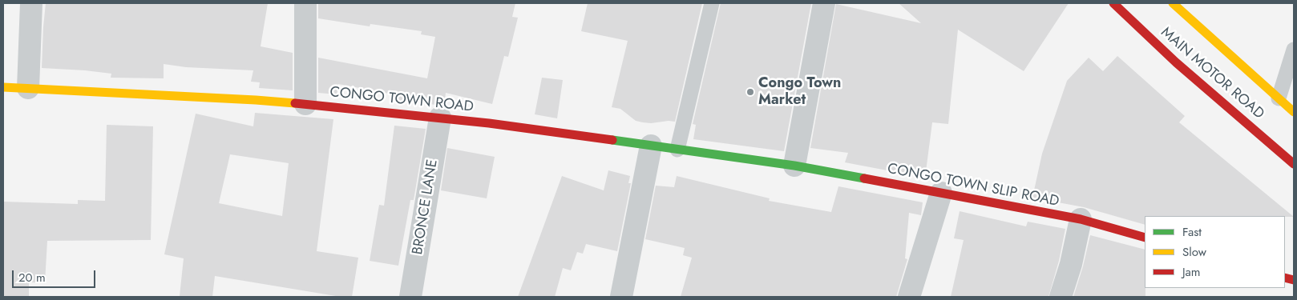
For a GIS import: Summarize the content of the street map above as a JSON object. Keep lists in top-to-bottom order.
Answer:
{
  "streets": {
    "main road": ["MAIN MOTOR ROAD", "CONGO TOWN ROAD", "CONGO TOWN SLIP ROAD"],
    "street": ["BRONCE LANE"]
  },
  "crossings": [
    ["CONGO TOWN ROAD", "CONGO TOWN SLIP ROAD"],
    ["CONGO TOWN ROAD", "BRONCE LANE"]
  ],
  "places": ["Congo Town Market"],
  "legend": ["Fast", "Slow", "Jam"],
  "scale_bar": "20 m"
}
